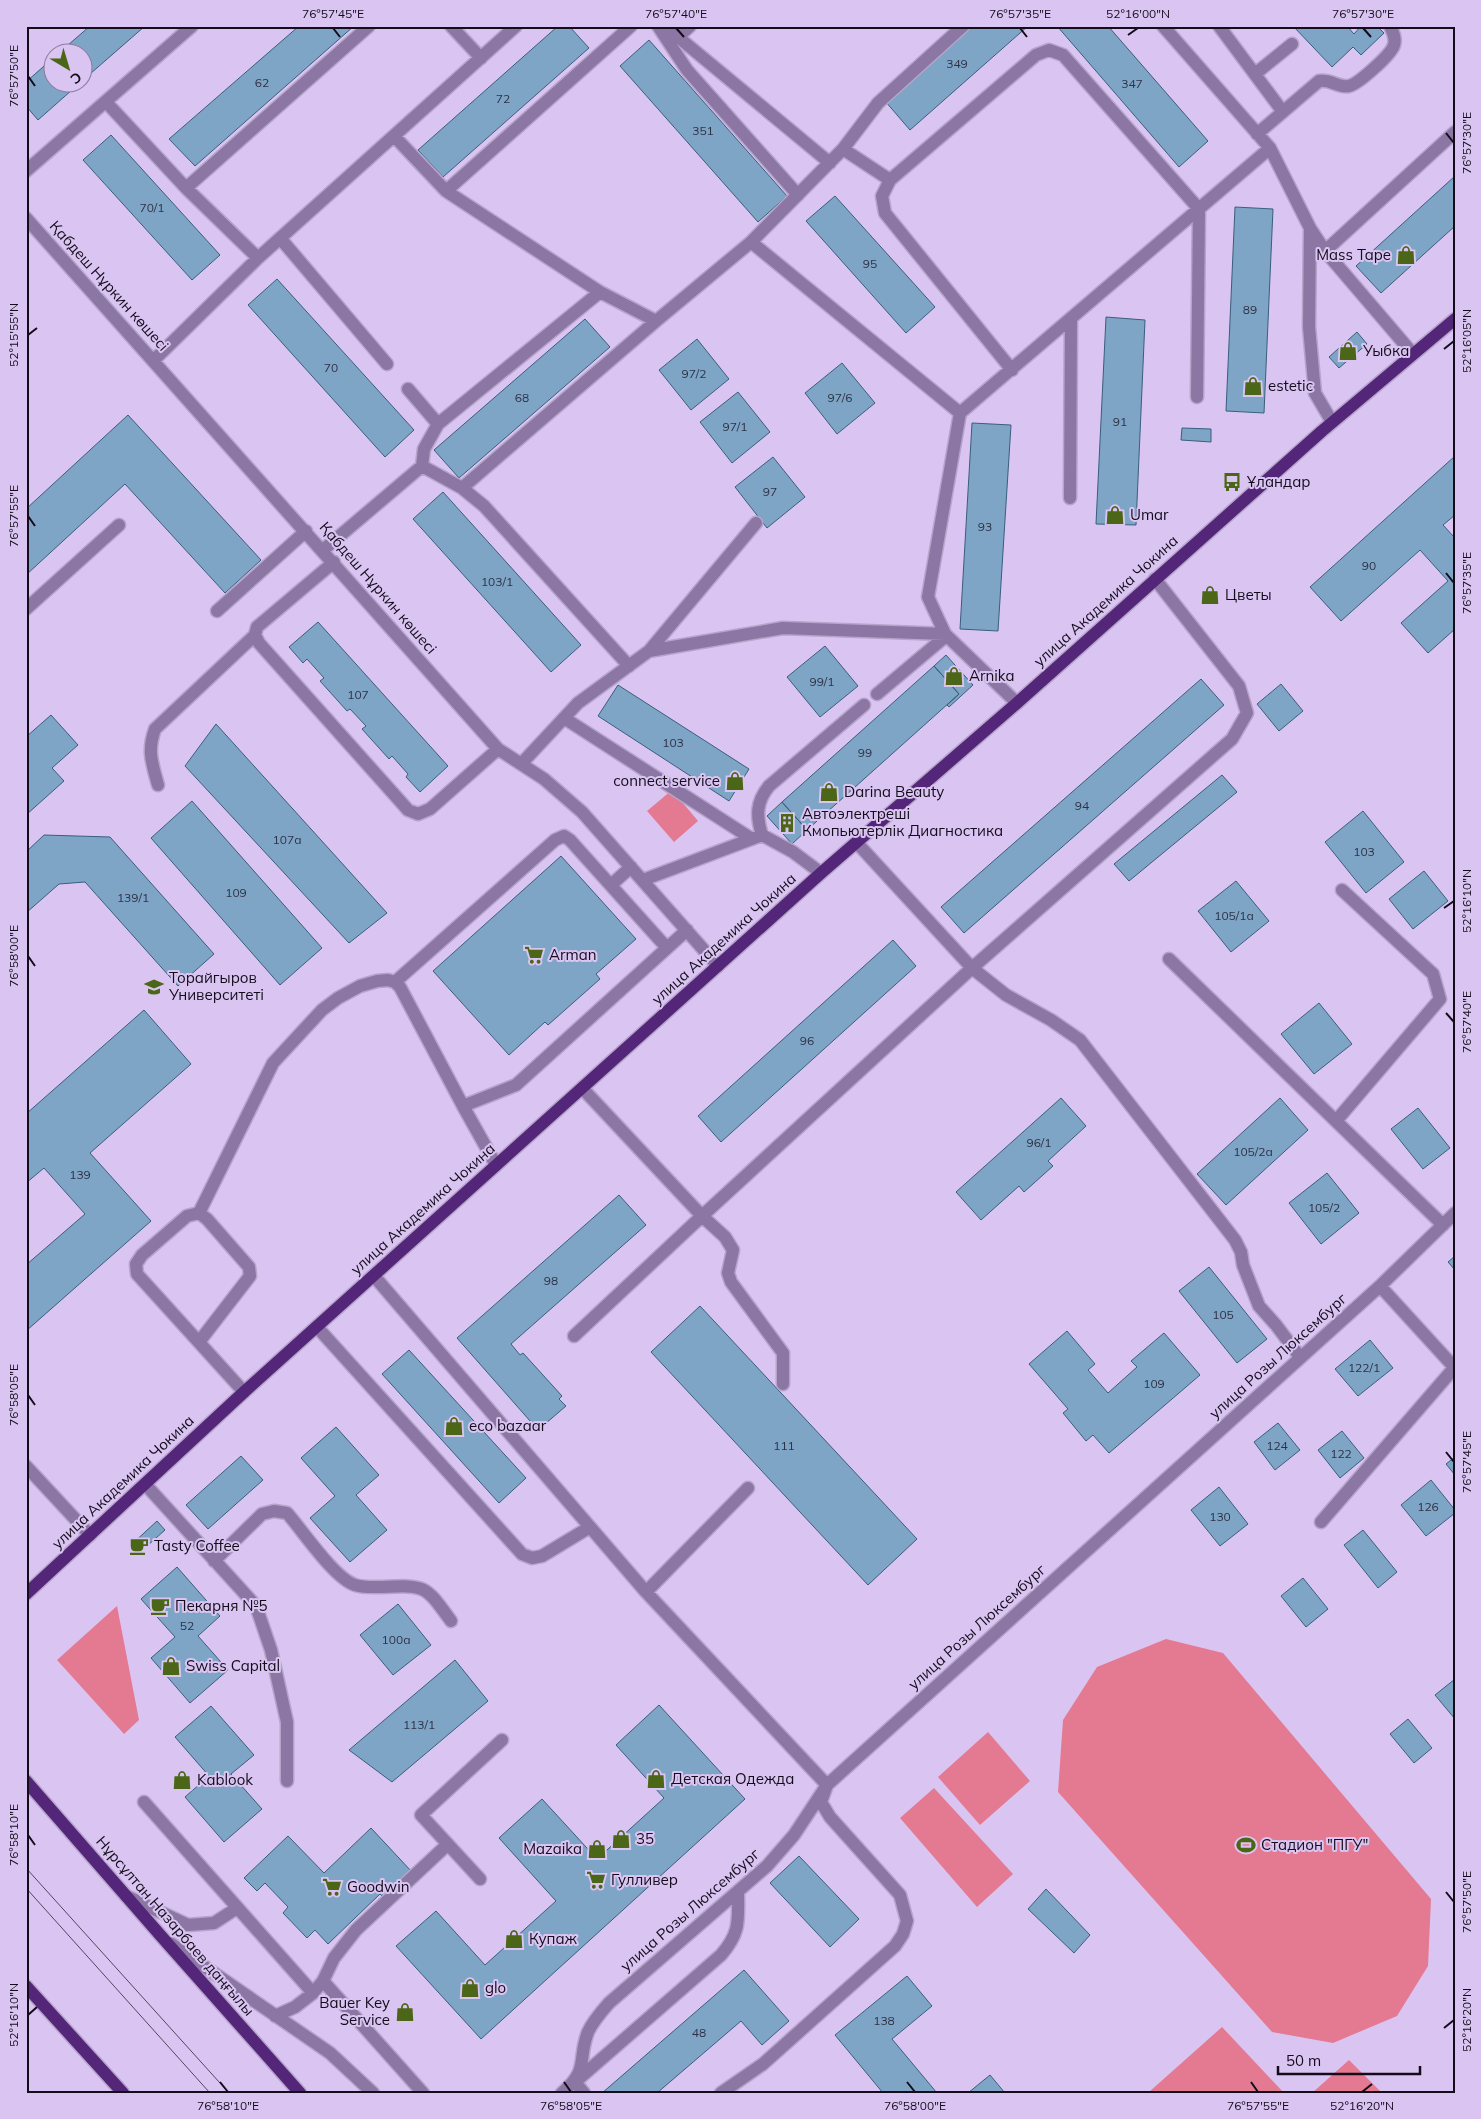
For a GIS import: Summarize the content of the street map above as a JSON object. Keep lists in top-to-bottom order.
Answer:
{
  "streets": {
    "main road": ["улица Академика Чокина", "Нұрсұлтан Назарбаев даңғылы"],
    "street": ["Қабдеш Нұркин көшесі", "улица Розы Люксембург"]
  },
  "crossings": [
    ["Қабдеш Нұркин көшесі", "улица Академика Чокина"]
  ],
  "places": {
    "shop": [
      "Mass Tape",
      "Уыбка",
      "estetic",
      "Umar",
      "Цветы",
      "Arnika",
      "connect service",
      "Darina Beauty",
      "eco bazaar",
      "Swiss Capital",
      "Детская Одежда",
      "Kablook",
      "35",
      "Mazaika",
      "Купаж",
      "glo",
      "Bauer Key Service"
    ],
    "bus stop": ["Ұландар"],
    "building": ["Автоэлектреші Кмопьютерлік Диагностика"],
    "supermarket": ["Arman", "Гулливер", "Goodwin"],
    "school or university": ["Торайгыров Университеті"],
    "cafe": ["Tasty Coffee", "Пекарня №5"],
    "sports": ["Стадион \"ПГУ\""]
  },
  "house_numbers": [
    "349",
    "62",
    "347",
    "72",
    "351",
    "70/1",
    "95",
    "89",
    "70",
    "97/2",
    "68",
    "97/6",
    "91",
    "97/1",
    "97",
    "93",
    "90",
    "103/1",
    "99/1",
    "107",
    "103",
    "99",
    "94",
    "107а",
    "103",
    "109",
    "139/1",
    "105/1а",
    "96",
    "96/1",
    "105/2а",
    "139",
    "105/2",
    "98",
    "105",
    "122/1",
    "109",
    "111",
    "124",
    "122",
    "126",
    "130",
    "52",
    "100а",
    "113/1",
    "138",
    "48"
  ],
  "scale_bar": "50 m",
  "north": "bottom right",
  "coordinates": [
    "76°57'45\"E",
    "76°57'40\"E",
    "76°57'35\"E",
    "52°16'00\"N",
    "76°57'30\"E",
    "76°57'50\"E",
    "52°15'55\"N",
    "52°16'05\"N",
    "76°57'55\"E",
    "52°16'10\"N",
    "76°58'00\"E",
    "76°58'05\"E",
    "76°58'10\"E",
    "52°16'20\"N"
  ]
}
